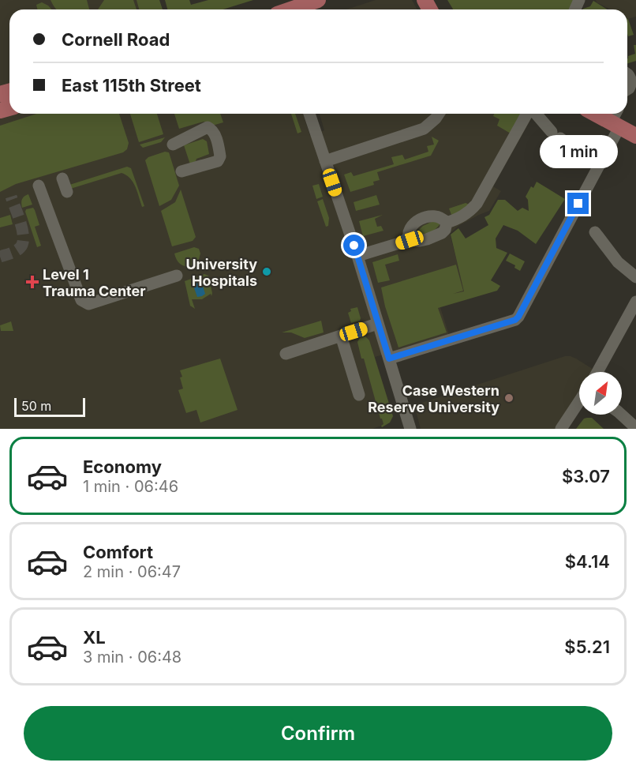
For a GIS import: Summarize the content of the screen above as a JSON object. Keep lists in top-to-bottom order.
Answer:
{
  "places": {
    "other": ["University Hospitals", "Case Western Reserve University"],
    "health": ["Level 1 Trauma Center"]
  },
  "scale_bar": "50 m",
  "north": "top right",
  "page": {
    "banner": ["Cornell Road", "East 115th Street"],
    "bubble": "1 min",
    "scale": "50 m",
    "list": [
      {
        "name": "Economy",
        "note": "1 min · 06:46",
        "value": "$3.07"
      },
      {
        "name": "Comfort",
        "note": "2 min · 06:47",
        "value": "$4.14"
      },
      {
        "name": "XL",
        "note": "3 min · 06:48",
        "value": "$5.21"
      }
    ],
    "buttons": "Confirm"
  }
}
